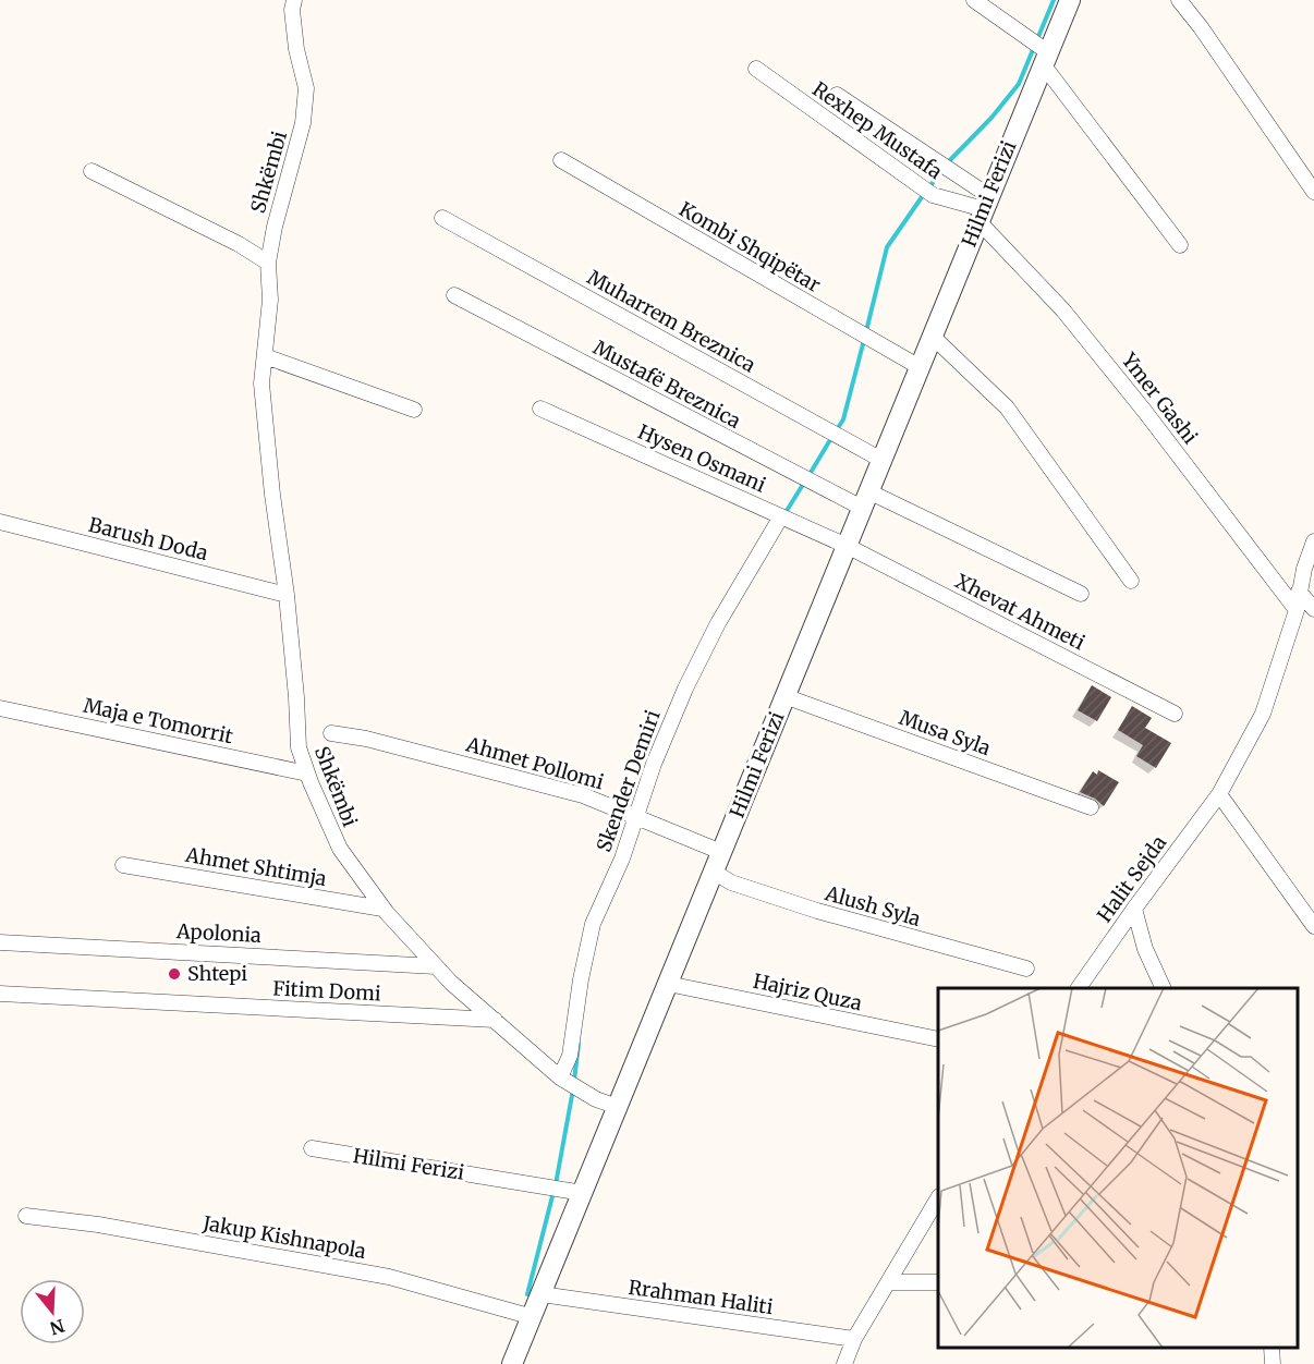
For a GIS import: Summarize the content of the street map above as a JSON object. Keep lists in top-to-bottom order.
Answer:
{
  "streets": {
    "street": [
      "Rexhep Mustafa",
      "Shkëmbi",
      "Hilmi Ferizi",
      "Kombi Shqipëtar",
      "Muharrem Breznica",
      "Mustafë Breznica",
      "Ymer Gashi",
      "Hysen Osmani",
      "Barush Doda",
      "Xhevat Ahmeti",
      "Maja e Tomorrit",
      "Musa Syla",
      "Ahmet Pollomi",
      "Skender Demiri",
      "Ahmet Shtimja",
      "Halit Sejda",
      "Alush Syla",
      "Apolonia",
      "Fitim Domi",
      "Hajriz Quza",
      "Jakup Kishnapola",
      "Rrahman Haliti"
    ]
  },
  "crossings": [
    ["Rexhep Mustafa", "Hilmi Ferizi"],
    ["Rexhep Mustafa", "Ymer Gashi"],
    ["Shkëmbi", "Hilmi Ferizi"],
    ["Shkëmbi", "Barush Doda"],
    ["Shkëmbi", "Maja e Tomorrit"],
    ["Shkëmbi", "Skender Demiri"],
    ["Shkëmbi", "Ahmet Shtimja"],
    ["Shkëmbi", "Apolonia"],
    ["Shkëmbi", "Fitim Domi"],
    ["Hilmi Ferizi", "Kombi Shqipëtar"],
    ["Hilmi Ferizi", "Muharrem Breznica"],
    ["Hilmi Ferizi", "Mustafë Breznica"],
    ["Hilmi Ferizi", "Ymer Gashi"],
    ["Hilmi Ferizi", "Hysen Osmani"],
    ["Hilmi Ferizi", "Xhevat Ahmeti"],
    ["Hilmi Ferizi", "Musa Syla"],
    ["Hilmi Ferizi", "Ahmet Pollomi"],
    ["Hilmi Ferizi", "Alush Syla"],
    ["Hilmi Ferizi", "Hajriz Quza"],
    ["Hilmi Ferizi", "Jakup Kishnapola"],
    ["Hilmi Ferizi", "Rrahman Haliti"],
    ["Ymer Gashi", "Halit Sejda"],
    ["Hysen Osmani", "Xhevat Ahmeti"],
    ["Hysen Osmani", "Skender Demiri"],
    ["Ahmet Pollomi", "Skender Demiri"]
  ],
  "places": ["Shtepi"],
  "north": "bottom"
}
